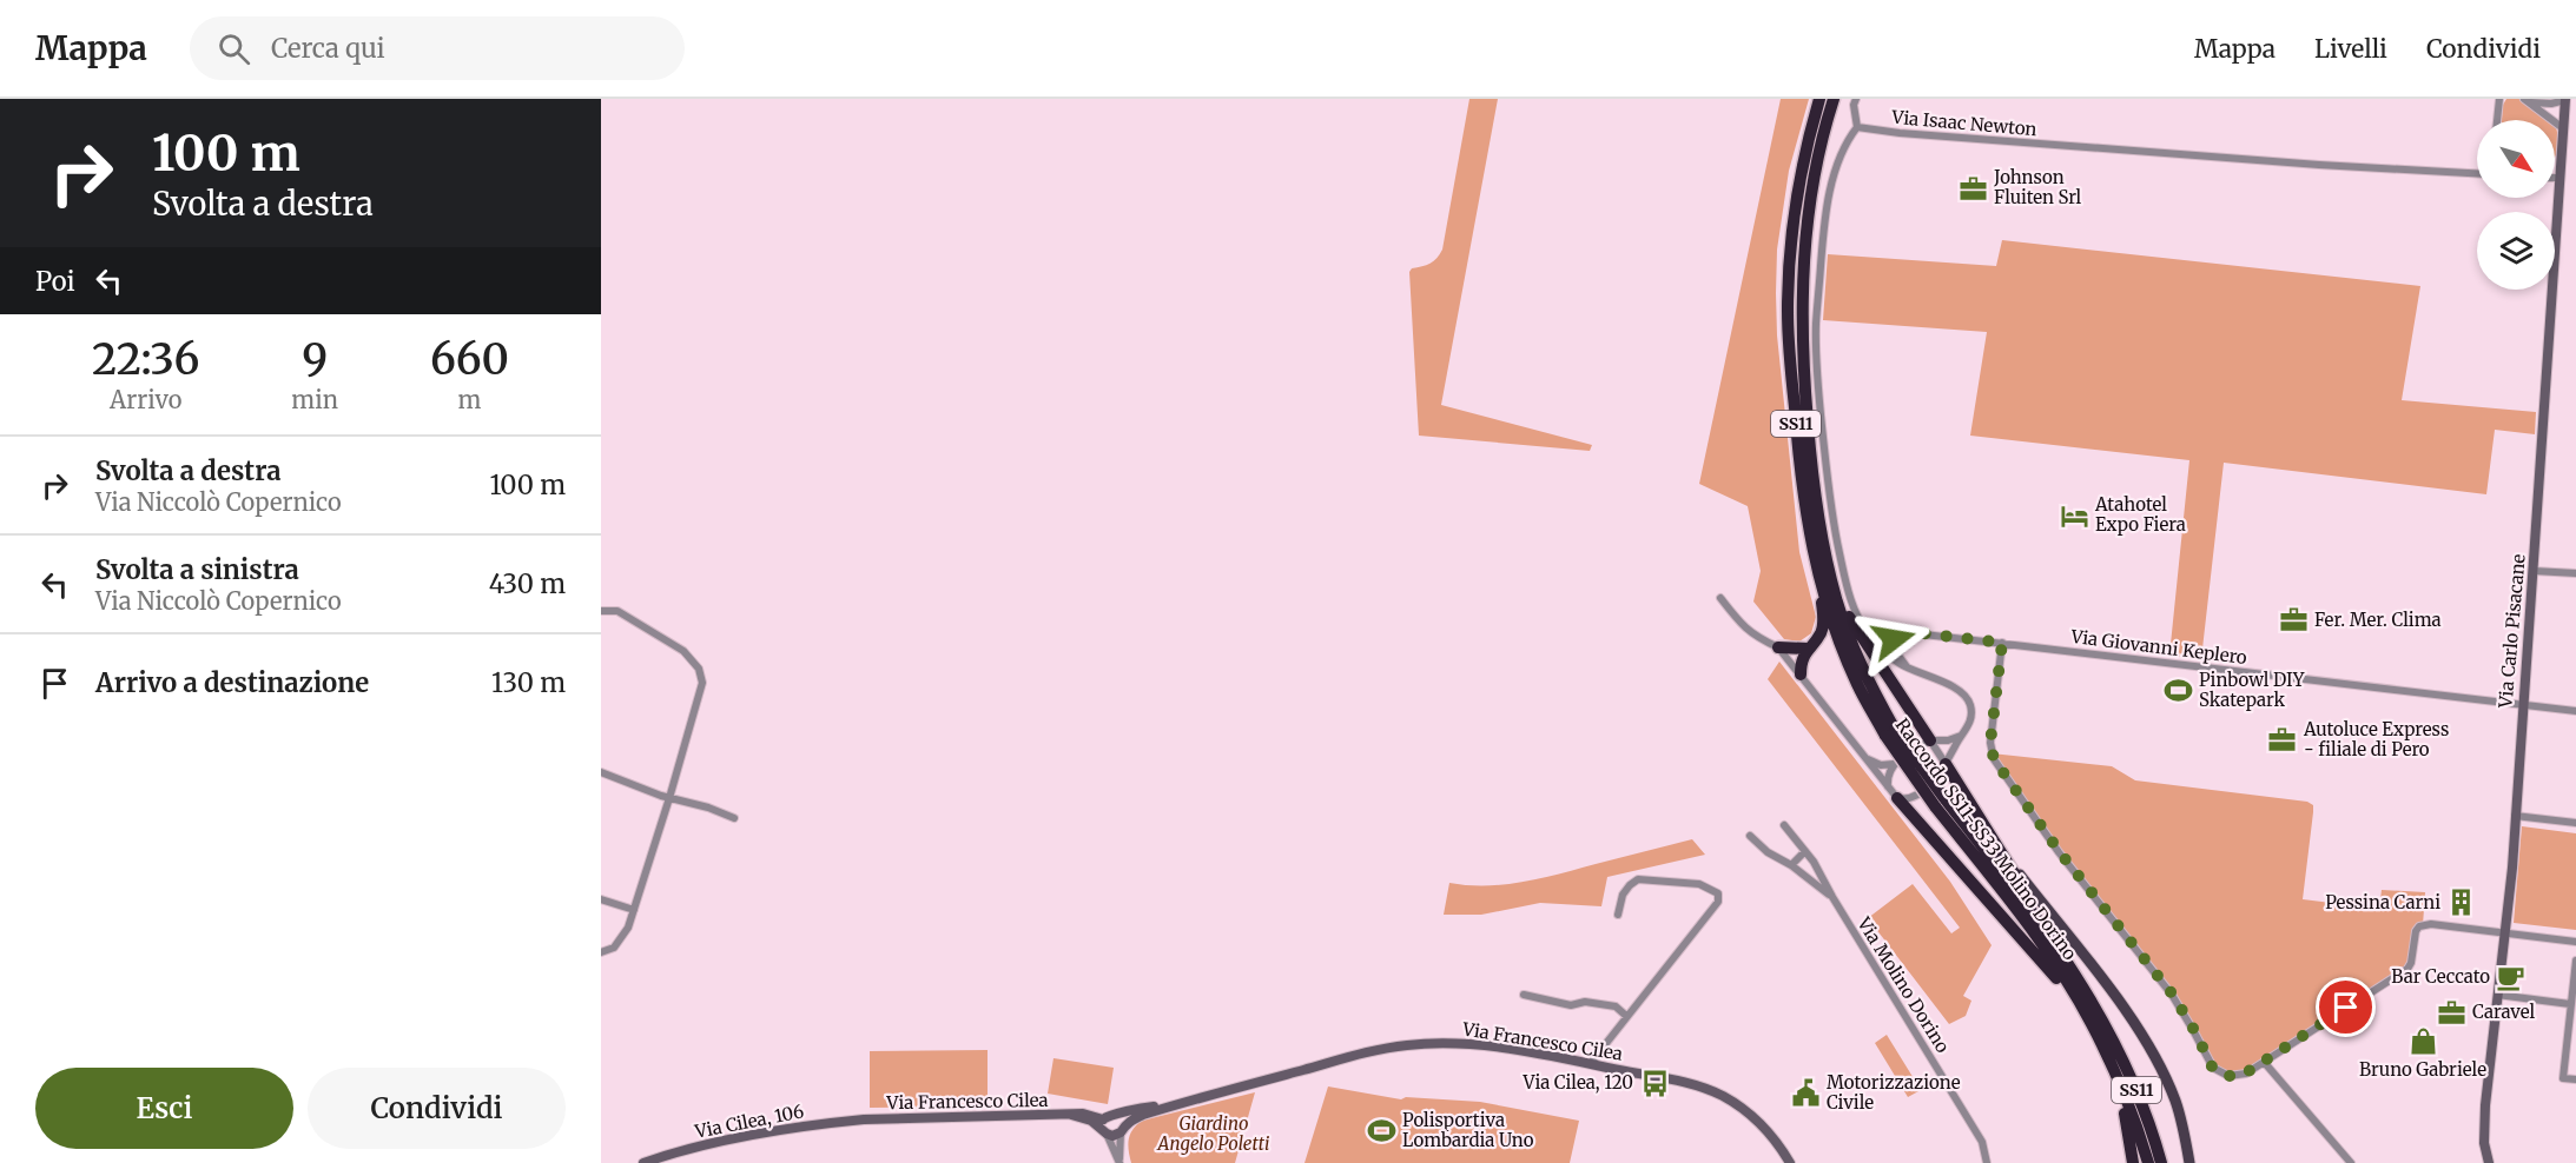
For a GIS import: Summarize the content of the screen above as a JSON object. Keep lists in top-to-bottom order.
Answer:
{
  "streets": {
    "highway": ["SS11", "Raccordo SS11-SS33 Molino Dorino"],
    "street": [
      "Via Isaac Newton",
      "Via Carlo Pisacane",
      "Via Giovanni Keplero",
      "Via Molino Dorino",
      "Via Francesco Cilea",
      "Via Cilea, 106"
    ]
  },
  "crossings": [
    ["SS11", "Raccordo SS11-SS33 Molino Dorino"],
    ["Via Carlo Pisacane", "Via Giovanni Keplero"],
    ["Via Francesco Cilea", "Via Cilea, 106"]
  ],
  "parks": ["Giardino Angelo Poletti"],
  "places": {
    "office": [
      "Johnson Fluiten Srl",
      "Fer. Mer. Clima",
      "Autoluce Express - filiale di Pero",
      "Caravel"
    ],
    "hotel": ["Atahotel Expo Fiera"],
    "sports": ["Pinbowl DIY Skatepark", "Polisportiva Lombardia Uno"],
    "building": ["Pessina Carni"],
    "cafe": ["Bar Ceccato"],
    "shop": ["Bruno Gabriele"],
    "bus stop": ["Via Cilea, 120"],
    "public building": ["Motorizzazione Civile"]
  },
  "north": "bottom right",
  "page": {
    "header": "Mappa",
    "search": "Cerca qui",
    "nav": ["Mappa", "Livelli", "Condividi"],
    "turn": ["100 m", "Svolta a destra"],
    "then": "Poi",
    "eta": [
      "22:36",
      "Arrivo",
      "9",
      "min",
      "660",
      "m"
    ],
    "list": [
      {
        "name": "Svolta a destra",
        "note": "Via Niccolò Copernico",
        "value": "100 m"
      },
      {
        "name": "Svolta a sinistra",
        "note": "Via Niccolò Copernico",
        "value": "430 m"
      },
      {
        "name": "Arrivo a destinazione",
        "value": "130 m"
      }
    ],
    "buttons": ["Esci", "Condividi"]
  }
}
